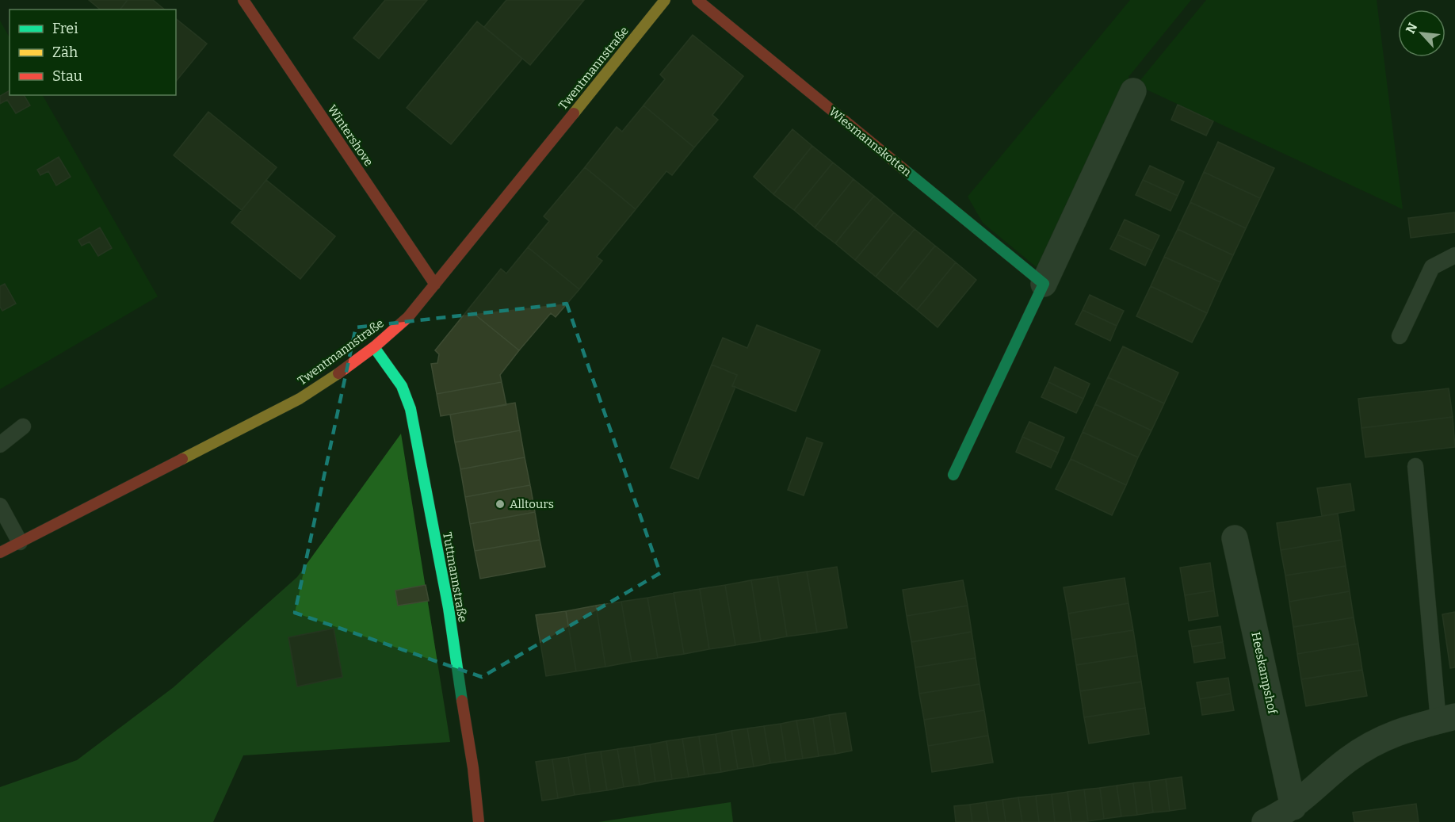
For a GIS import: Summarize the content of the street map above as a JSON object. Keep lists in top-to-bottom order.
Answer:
{
  "streets": {
    "street": [
      "Twentmannstraße",
      "Wintershove",
      "Wiesmannskotten",
      "Tuttmannstraße",
      "Heeskampshof"
    ]
  },
  "crossings": [
    ["Twentmannstraße", "Wintershove"],
    ["Twentmannstraße", "Tuttmannstraße"]
  ],
  "places": ["Alltours"],
  "legend": ["Frei", "Zäh", "Stau"],
  "north": "top left"
}
